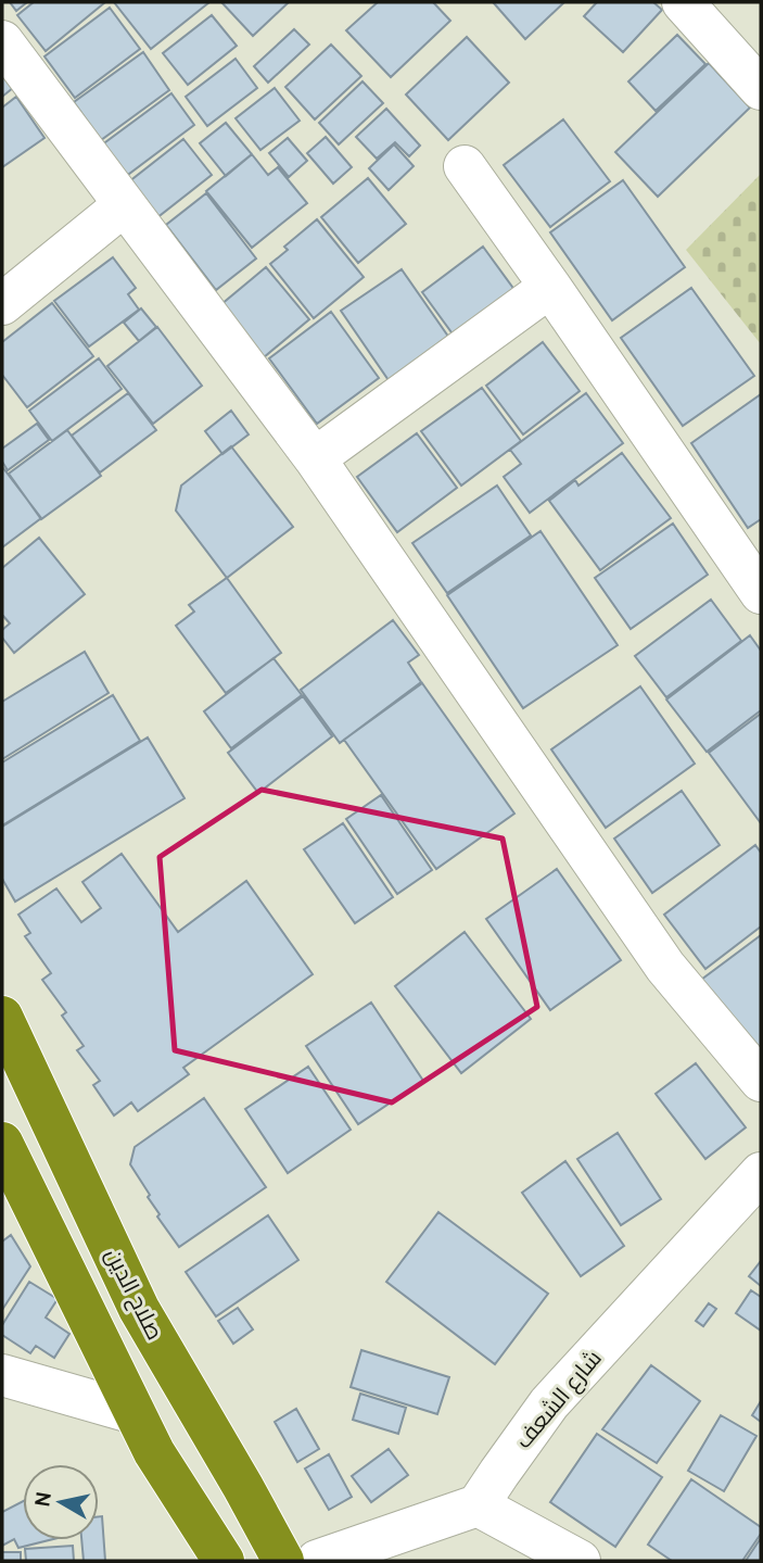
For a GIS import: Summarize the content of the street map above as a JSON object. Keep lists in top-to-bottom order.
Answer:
{
  "streets": {
    "highway": ["صلاح الدين"],
    "street": ["شارع الشعف"]
  },
  "north": "left"
}
